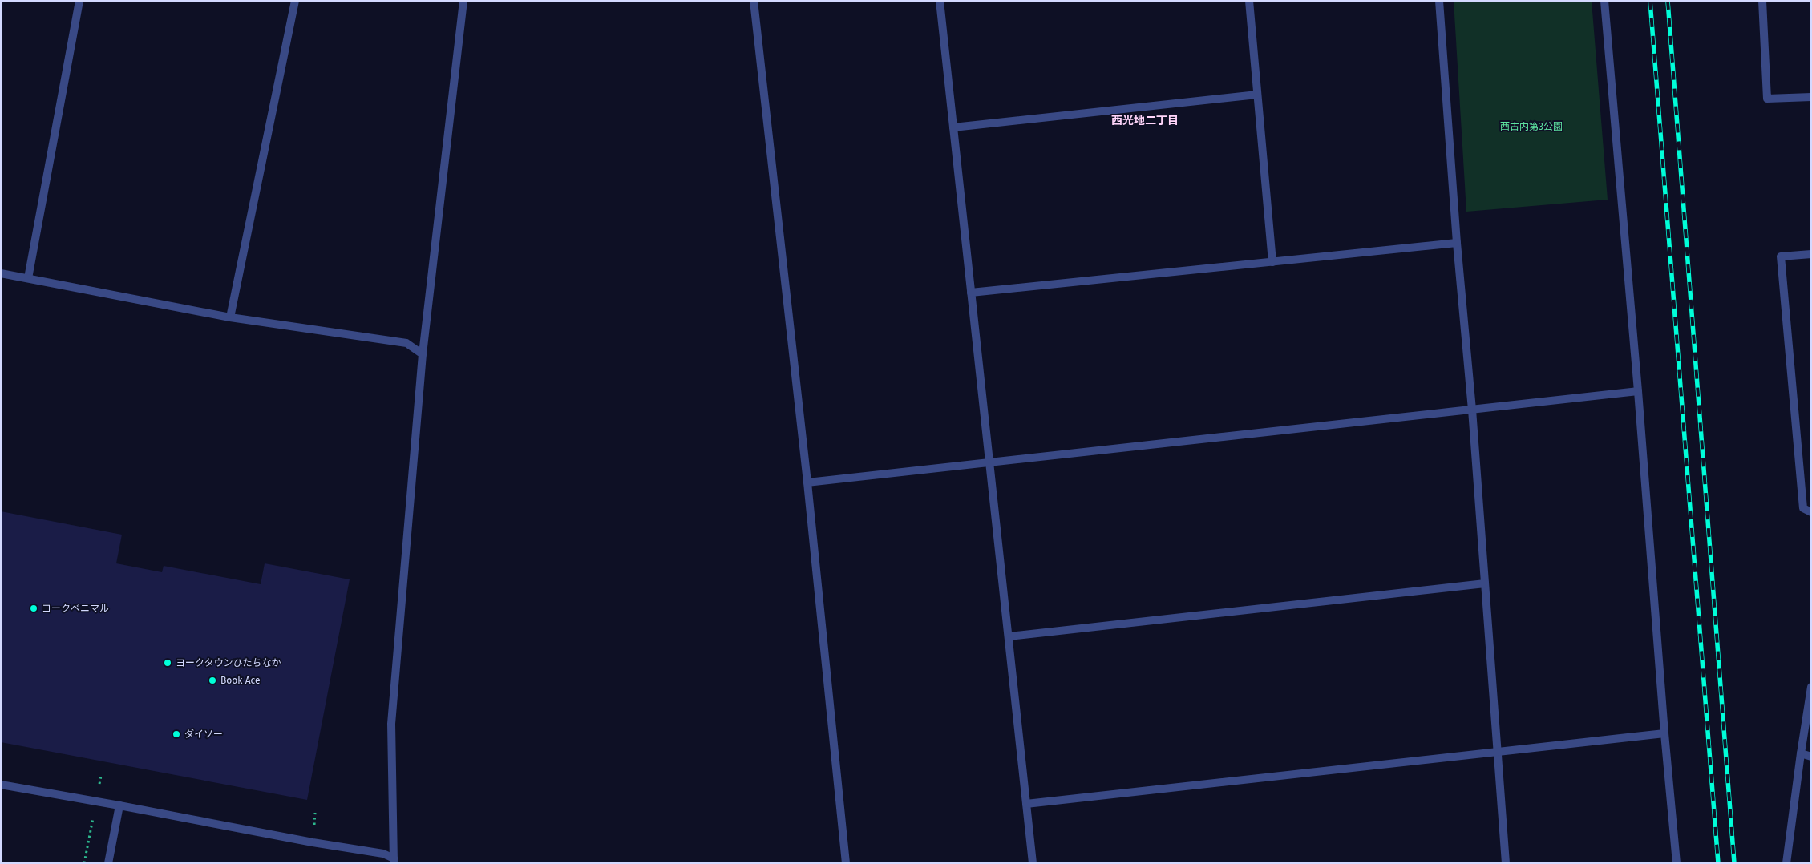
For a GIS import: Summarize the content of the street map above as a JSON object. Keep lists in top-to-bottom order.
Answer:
{
  "districts": ["西光地二丁目"],
  "parks": ["西古内第3公園"],
  "places": [
    "ヨークベニマル",
    "ヨークタウンひたちなか",
    "Book Ace",
    "ダイソー"
  ]
}
